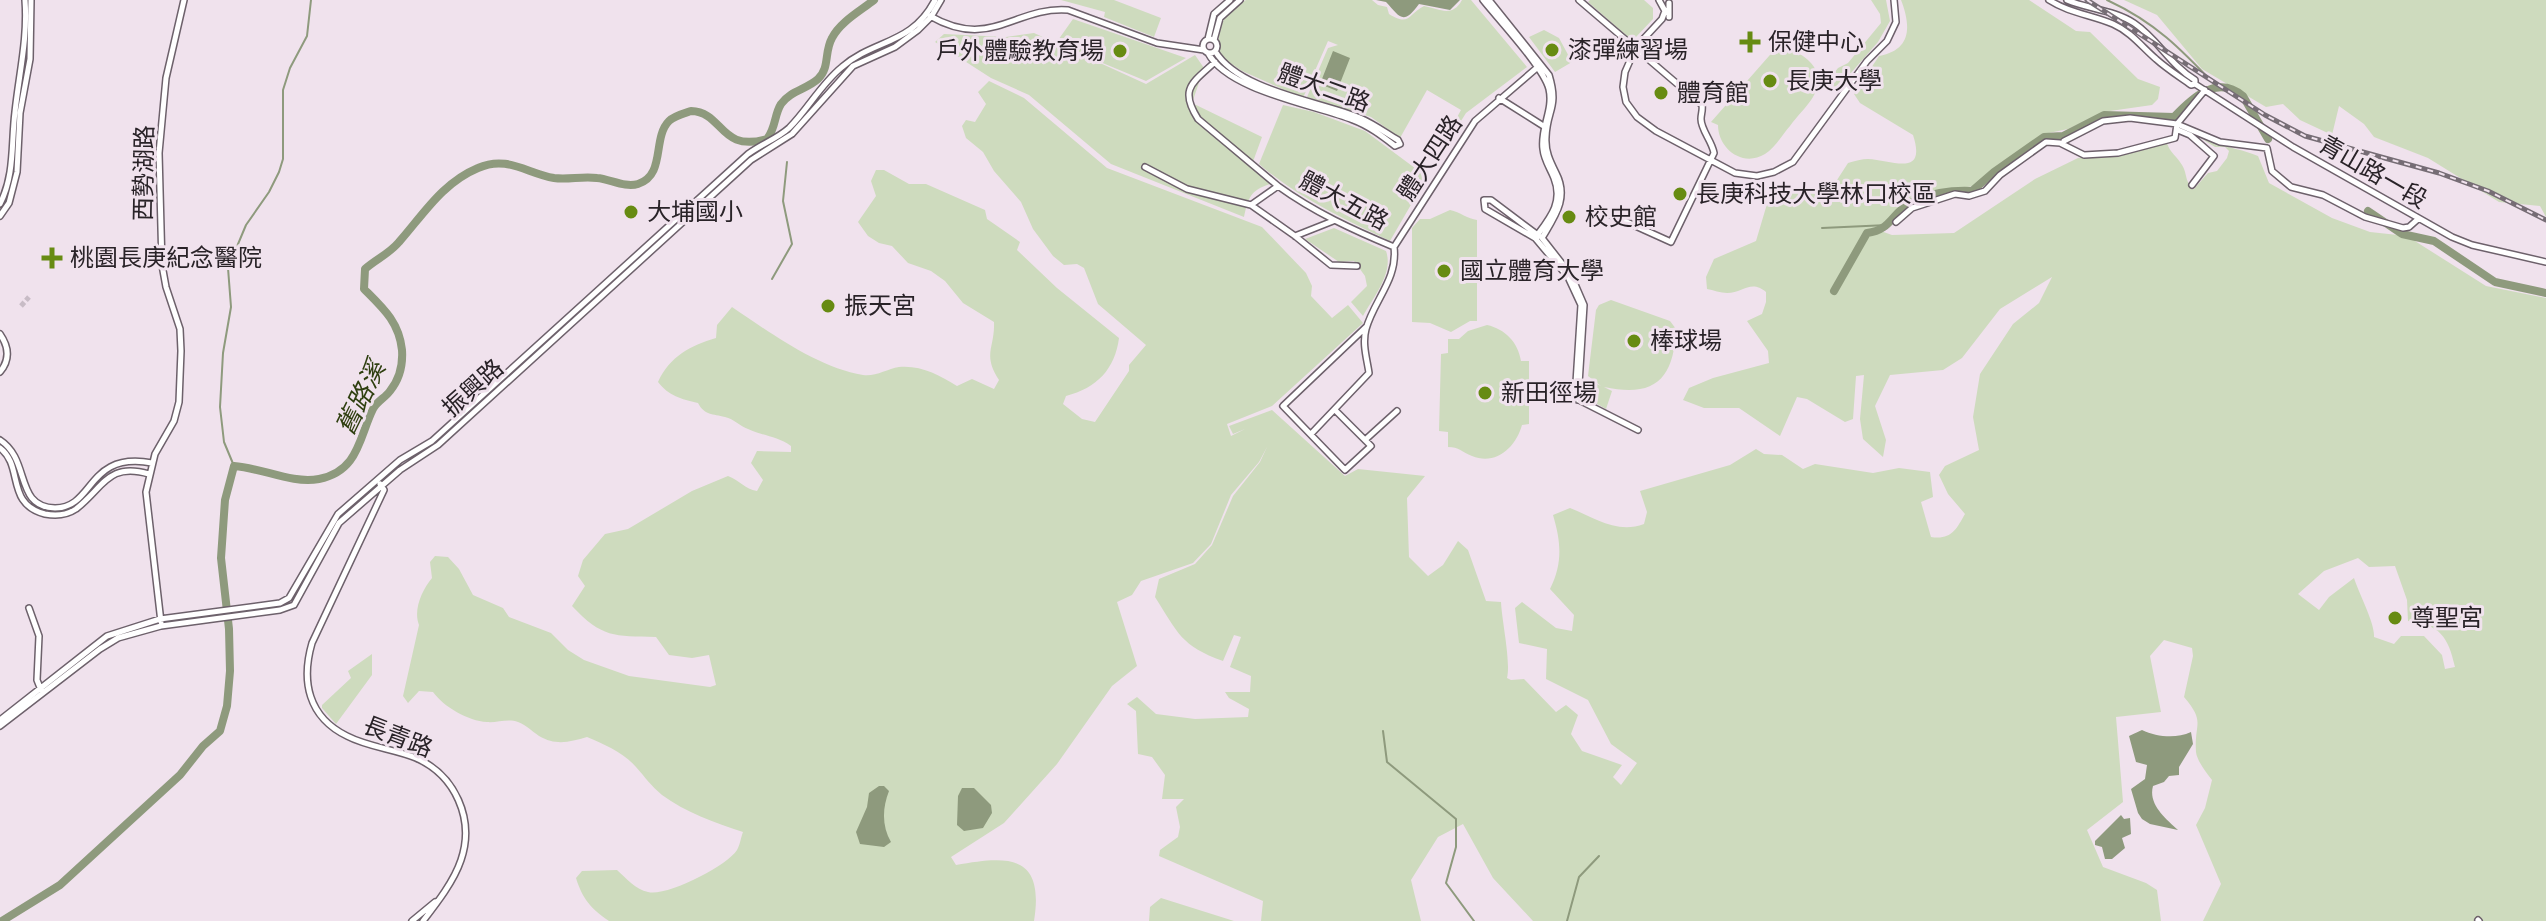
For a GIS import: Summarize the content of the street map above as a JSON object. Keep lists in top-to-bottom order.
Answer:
{
  "streets": {
    "street": [
      "體大二路",
      "體大四路",
      "青山路一段",
      "西勢湖路",
      "體大五路",
      "振興路",
      "長青路"
    ]
  },
  "crossings": [
    ["體大二路", "體大五路"],
    ["體大四路", "體大五路"],
    ["西勢湖路", "振興路"],
    ["振興路", "長青路"]
  ],
  "water": ["舊路溪"],
  "places": {
    "health": ["保健中心", "桃園長庚紀念醫院"],
    "other": [
      "漆彈練習場",
      "戶外體驗教育場",
      "長庚大學",
      "體育館",
      "長庚科技大學林口校區",
      "大埔國小",
      "校史館",
      "國立體育大學",
      "振天宮",
      "棒球場",
      "新田徑場",
      "尊聖宮"
    ]
  }
}
